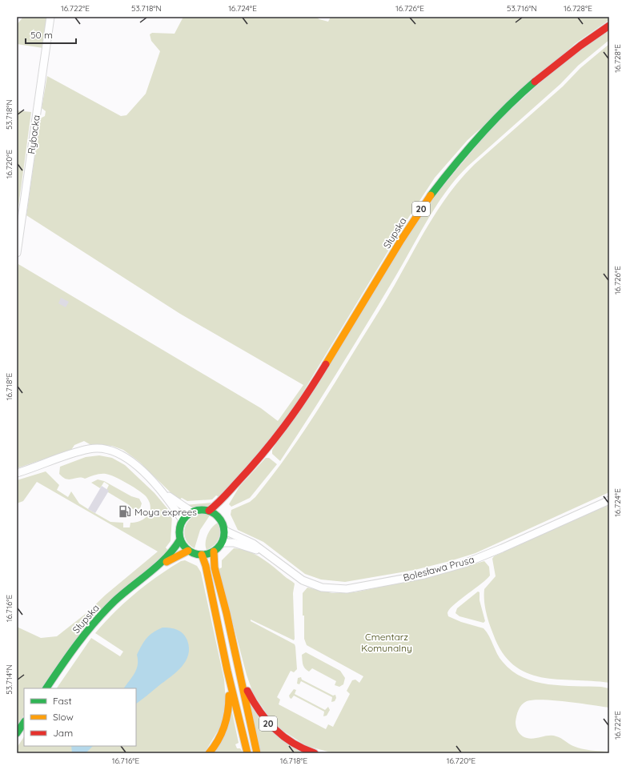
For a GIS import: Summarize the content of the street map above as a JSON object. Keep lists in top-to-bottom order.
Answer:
{
  "streets": {
    "main road": ["20", "Słupska"],
    "street": ["Rybacka", "Bolesława Prusa"]
  },
  "crossings": [
    ["20", "Słupska"],
    ["20", "Bolesława Prusa"],
    ["Słupska", "Bolesława Prusa"]
  ],
  "parks": ["Cmentarz Komunalny"],
  "places": {
    "fuel station": ["Moya exprees"]
  },
  "legend": ["Fast", "Slow", "Jam"],
  "scale_bar": "50 m",
  "coordinates": [
    "16.722°E",
    "53.718°N",
    "16.724°E",
    "16.726°E",
    "53.716°N",
    "16.728°E",
    "16.720°E",
    "16.718°E",
    "16.716°E",
    "53.714°N"
  ]
}
